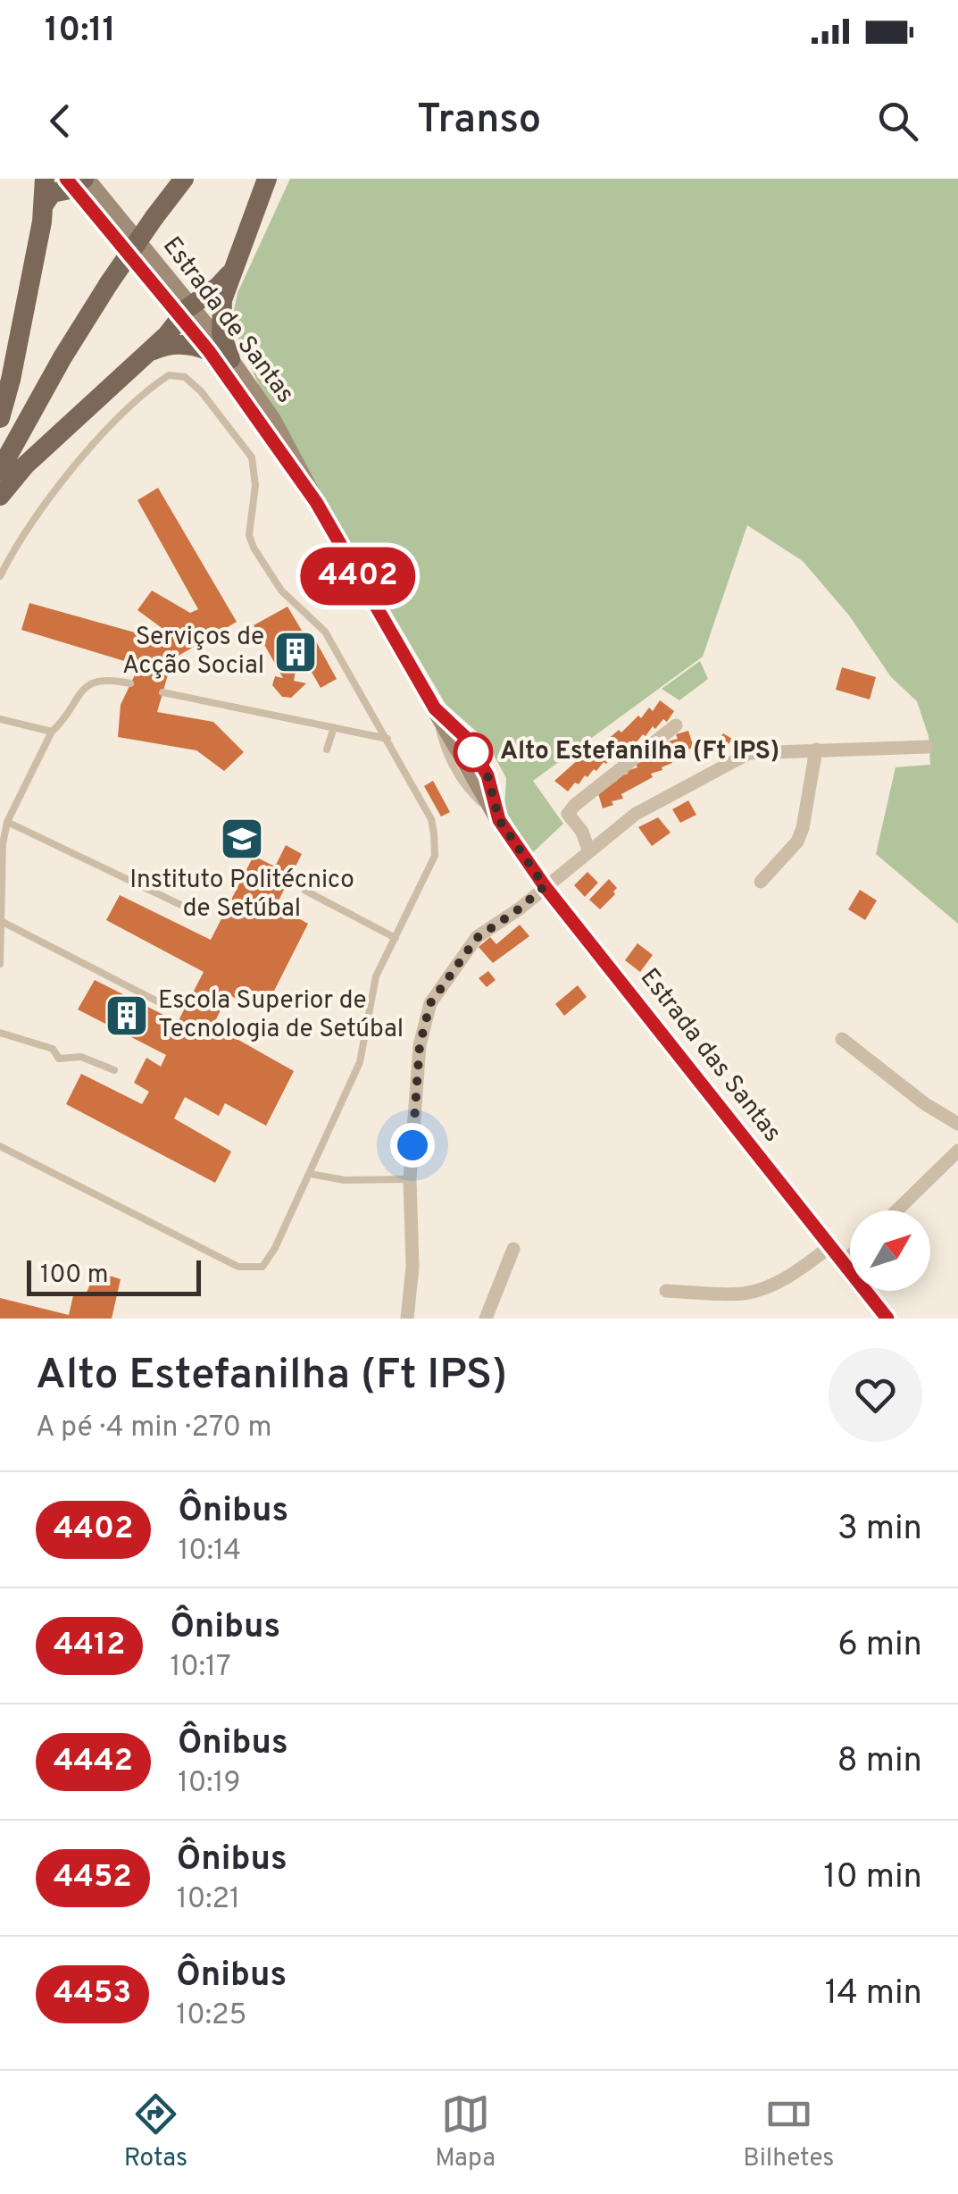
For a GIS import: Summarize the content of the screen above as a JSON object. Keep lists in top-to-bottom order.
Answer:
{
  "streets": {
    "main road": ["Estrada de Santas", "Estrada das Santas"]
  },
  "crossings": [
    ["Estrada de Santas", "Estrada das Santas"]
  ],
  "places": {
    "building": ["Serviços de Acção Social", "Escola Superior de Tecnologia de Setúbal"],
    "other": ["Alto Estefanilha (Ft IPS)"],
    "school or university": ["Instituto Politécnico de Setúbal"]
  },
  "lines": ["bus line 4402"],
  "scale_bar": "100 m",
  "north": "top right",
  "page": {
    "status": "10:11",
    "header": "Transo",
    "on_map": "4402",
    "scale": "100 m",
    "heading": ["Alto Estefanilha (Ft IPS)", "A pé · 4 min · 270 m"],
    "list": [
      {
        "mark": "4402",
        "name": "Ônibus",
        "note": "10:14",
        "value": "3 min"
      },
      {
        "mark": "4412",
        "name": "Ônibus",
        "note": "10:17",
        "value": "6 min"
      },
      {
        "mark": "4442",
        "name": "Ônibus",
        "note": "10:19",
        "value": "8 min"
      },
      {
        "mark": "4452",
        "name": "Ônibus",
        "note": "10:21",
        "value": "10 min"
      },
      {
        "mark": "4453",
        "name": "Ônibus",
        "note": "10:25",
        "value": "14 min"
      }
    ],
    "tabs": ["Rotas", "Mapa", "Bilhetes"]
  }
}
